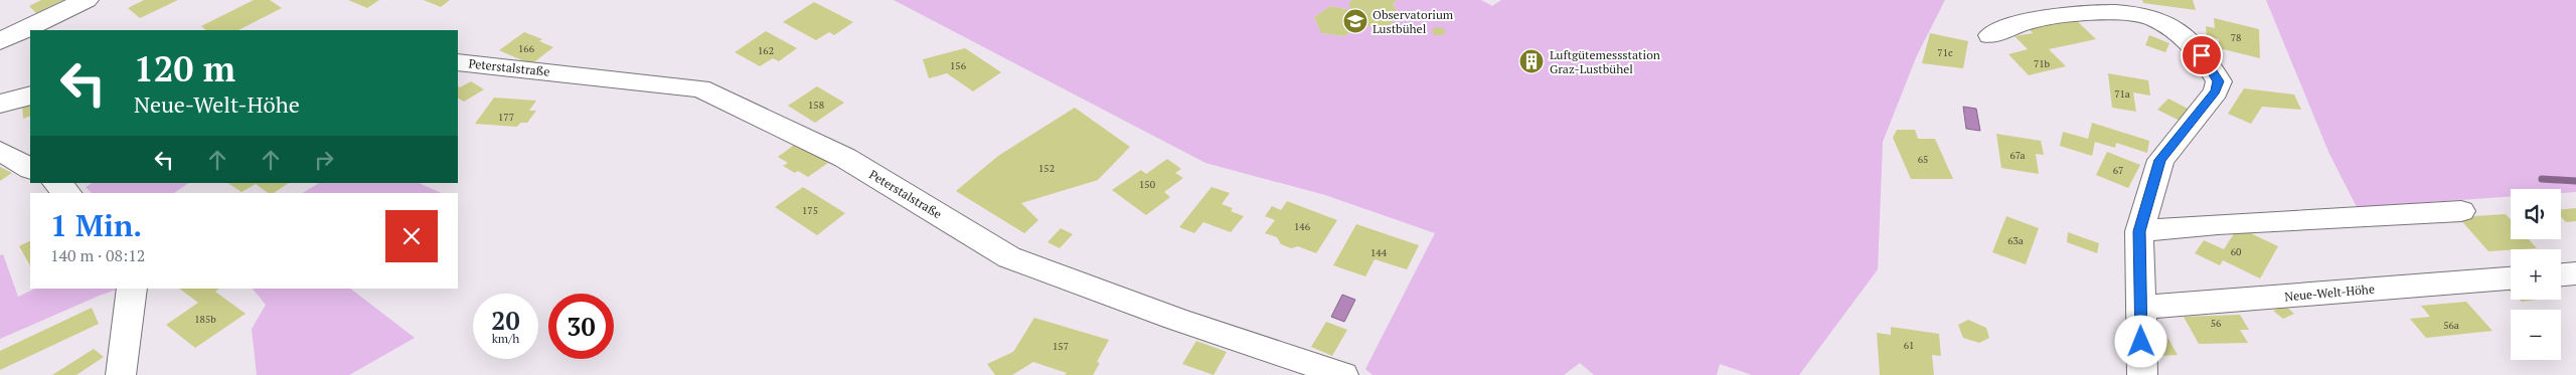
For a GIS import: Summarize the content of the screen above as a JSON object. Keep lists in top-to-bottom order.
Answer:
{
  "streets": {
    "street": ["Peterstalstraße", "Neue-Welt-Höhe"]
  },
  "places": {
    "school or university": ["Observatorium Lustbühel"],
    "building": ["Luftgütemessstation Graz-Lustbühel"]
  },
  "house_numbers": [
    "78",
    "166",
    "162",
    "71c",
    "71b",
    "156",
    "71a",
    "158",
    "177",
    "67a",
    "65",
    "152",
    "67",
    "150",
    "175",
    "146",
    "63a",
    "60",
    "144",
    "185b",
    "56",
    "56a",
    "61",
    "157"
  ],
  "page": {
    "turn": ["120 m", "Neue-Welt-Höhe"],
    "map_buttons": ["+", "−"],
    "heading": ["1 Min.", "140 m · 08:12"],
    "speed": "20 km/h",
    "limit": "30"
  }
}
